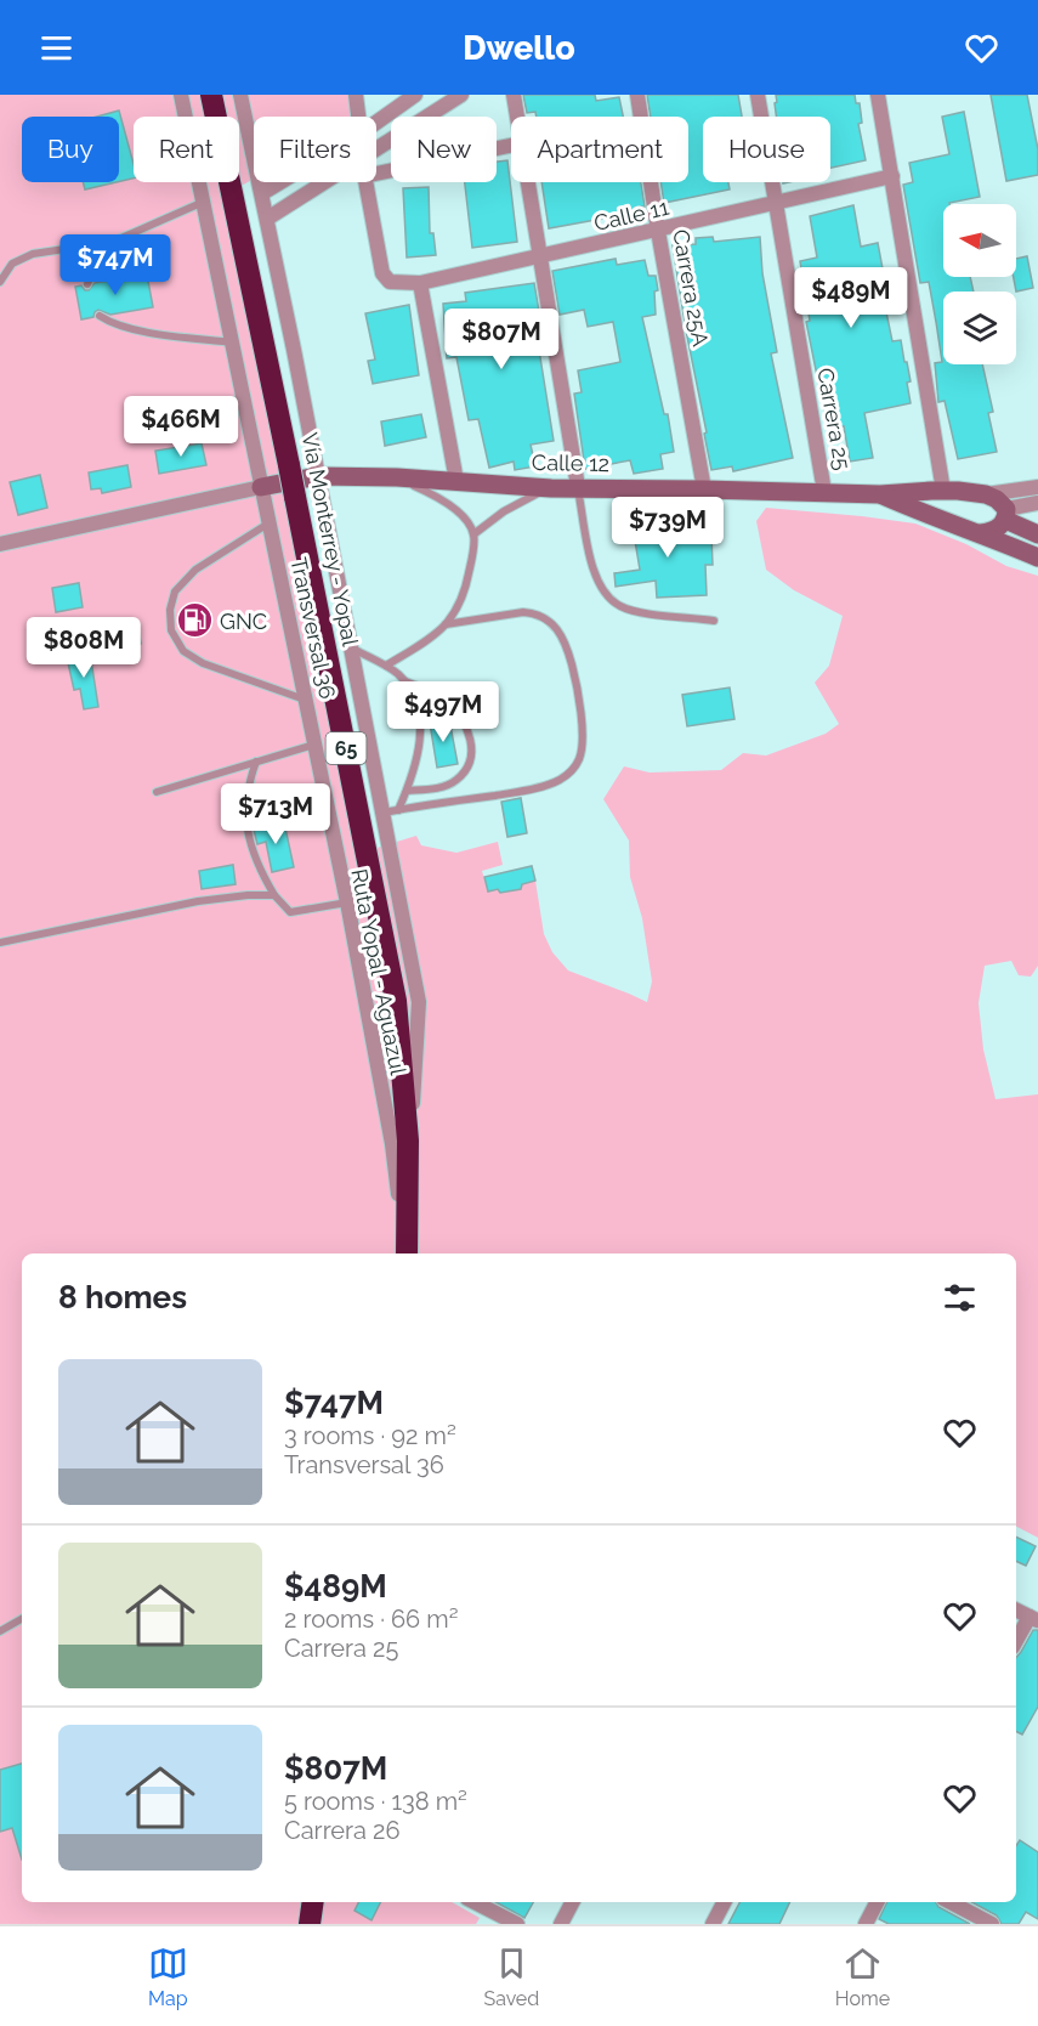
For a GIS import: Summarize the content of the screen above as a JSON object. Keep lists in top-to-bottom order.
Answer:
{
  "streets": {
    "highway": ["Vía Monterrey - Yopal", "65"],
    "main road": ["Calle 12"],
    "street": [
      "Calle 11",
      "Carrera 25A",
      "Carrera 25",
      "Transversal 36"
    ],
    "lane": ["Ruta Yopal - Aguazul"]
  },
  "crossings": [
    ["Calle 11", "Carrera 25A"],
    ["Calle 11", "Carrera 25"],
    ["Carrera 25A", "Calle 12"],
    ["Carrera 25", "Calle 12"],
    ["Calle 12", "Transversal 36"],
    ["Calle 12", "Ruta Yopal - Aguazul"],
    ["Vía Monterrey - Yopal", "Transversal 36"],
    ["Vía Monterrey - Yopal", "Ruta Yopal - Aguazul"],
    ["Transversal 36", "Ruta Yopal - Aguazul"]
  ],
  "places": {
    "fuel station": ["GNC"]
  },
  "north": "left",
  "page": {
    "header": "Dwello",
    "chip": [
      "Buy",
      "Rent",
      "Filters",
      "New",
      "Apartment",
      "House"
    ],
    "price": [
      "$747M",
      "$489M",
      "$807M",
      "$466M",
      "$739M",
      "$808M",
      "$497M",
      "$713M"
    ],
    "heading": "8 homes",
    "list": [
      {
        "name": "$747M",
        "note": "3 rooms · 92 m² · Transversal 36"
      },
      {
        "name": "$489M",
        "note": "2 rooms · 66 m² · Carrera 25"
      },
      {
        "name": "$807M",
        "note": "5 rooms · 138 m² · Carrera 26"
      }
    ],
    "tabs": ["Map", "Saved", "Home"]
  }
}
